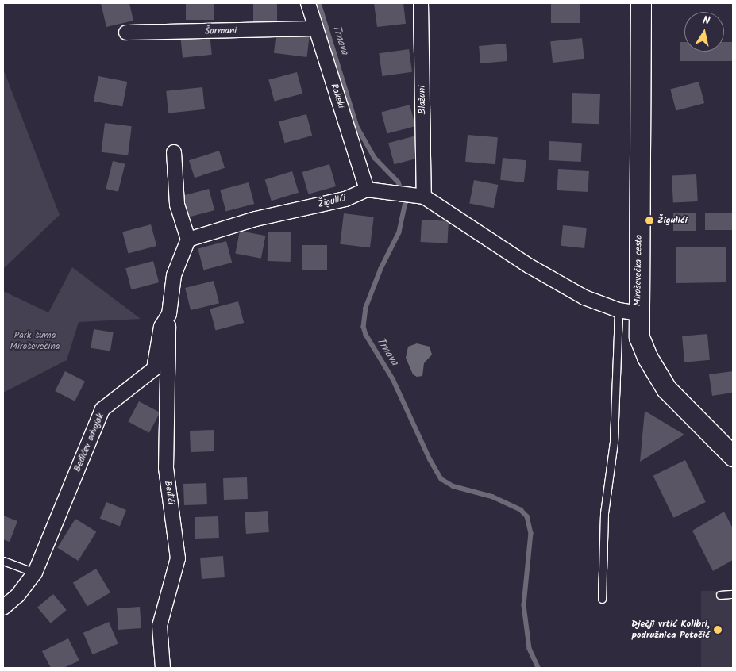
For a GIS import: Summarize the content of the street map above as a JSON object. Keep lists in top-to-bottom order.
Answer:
{
  "streets": {
    "main road": ["Miroševečka cesta"],
    "street": [
      "Šormani",
      "Rakeki",
      "Blažuni",
      "Žigulići",
      "Beđićev odvojak",
      "Beđići"
    ]
  },
  "crossings": [
    ["Šormani", "Rakeki"],
    ["Rakeki", "Žigulići"],
    ["Žigulići", "Beđićev odvojak"],
    ["Beđićev odvojak", "Beđići"]
  ],
  "water": ["Trnava"],
  "parks": ["Park šuma Miroševečina"],
  "places": ["Žigulići", "Dječji vrtić Kolibri, podružnica Potočić"],
  "north": "top"
}
